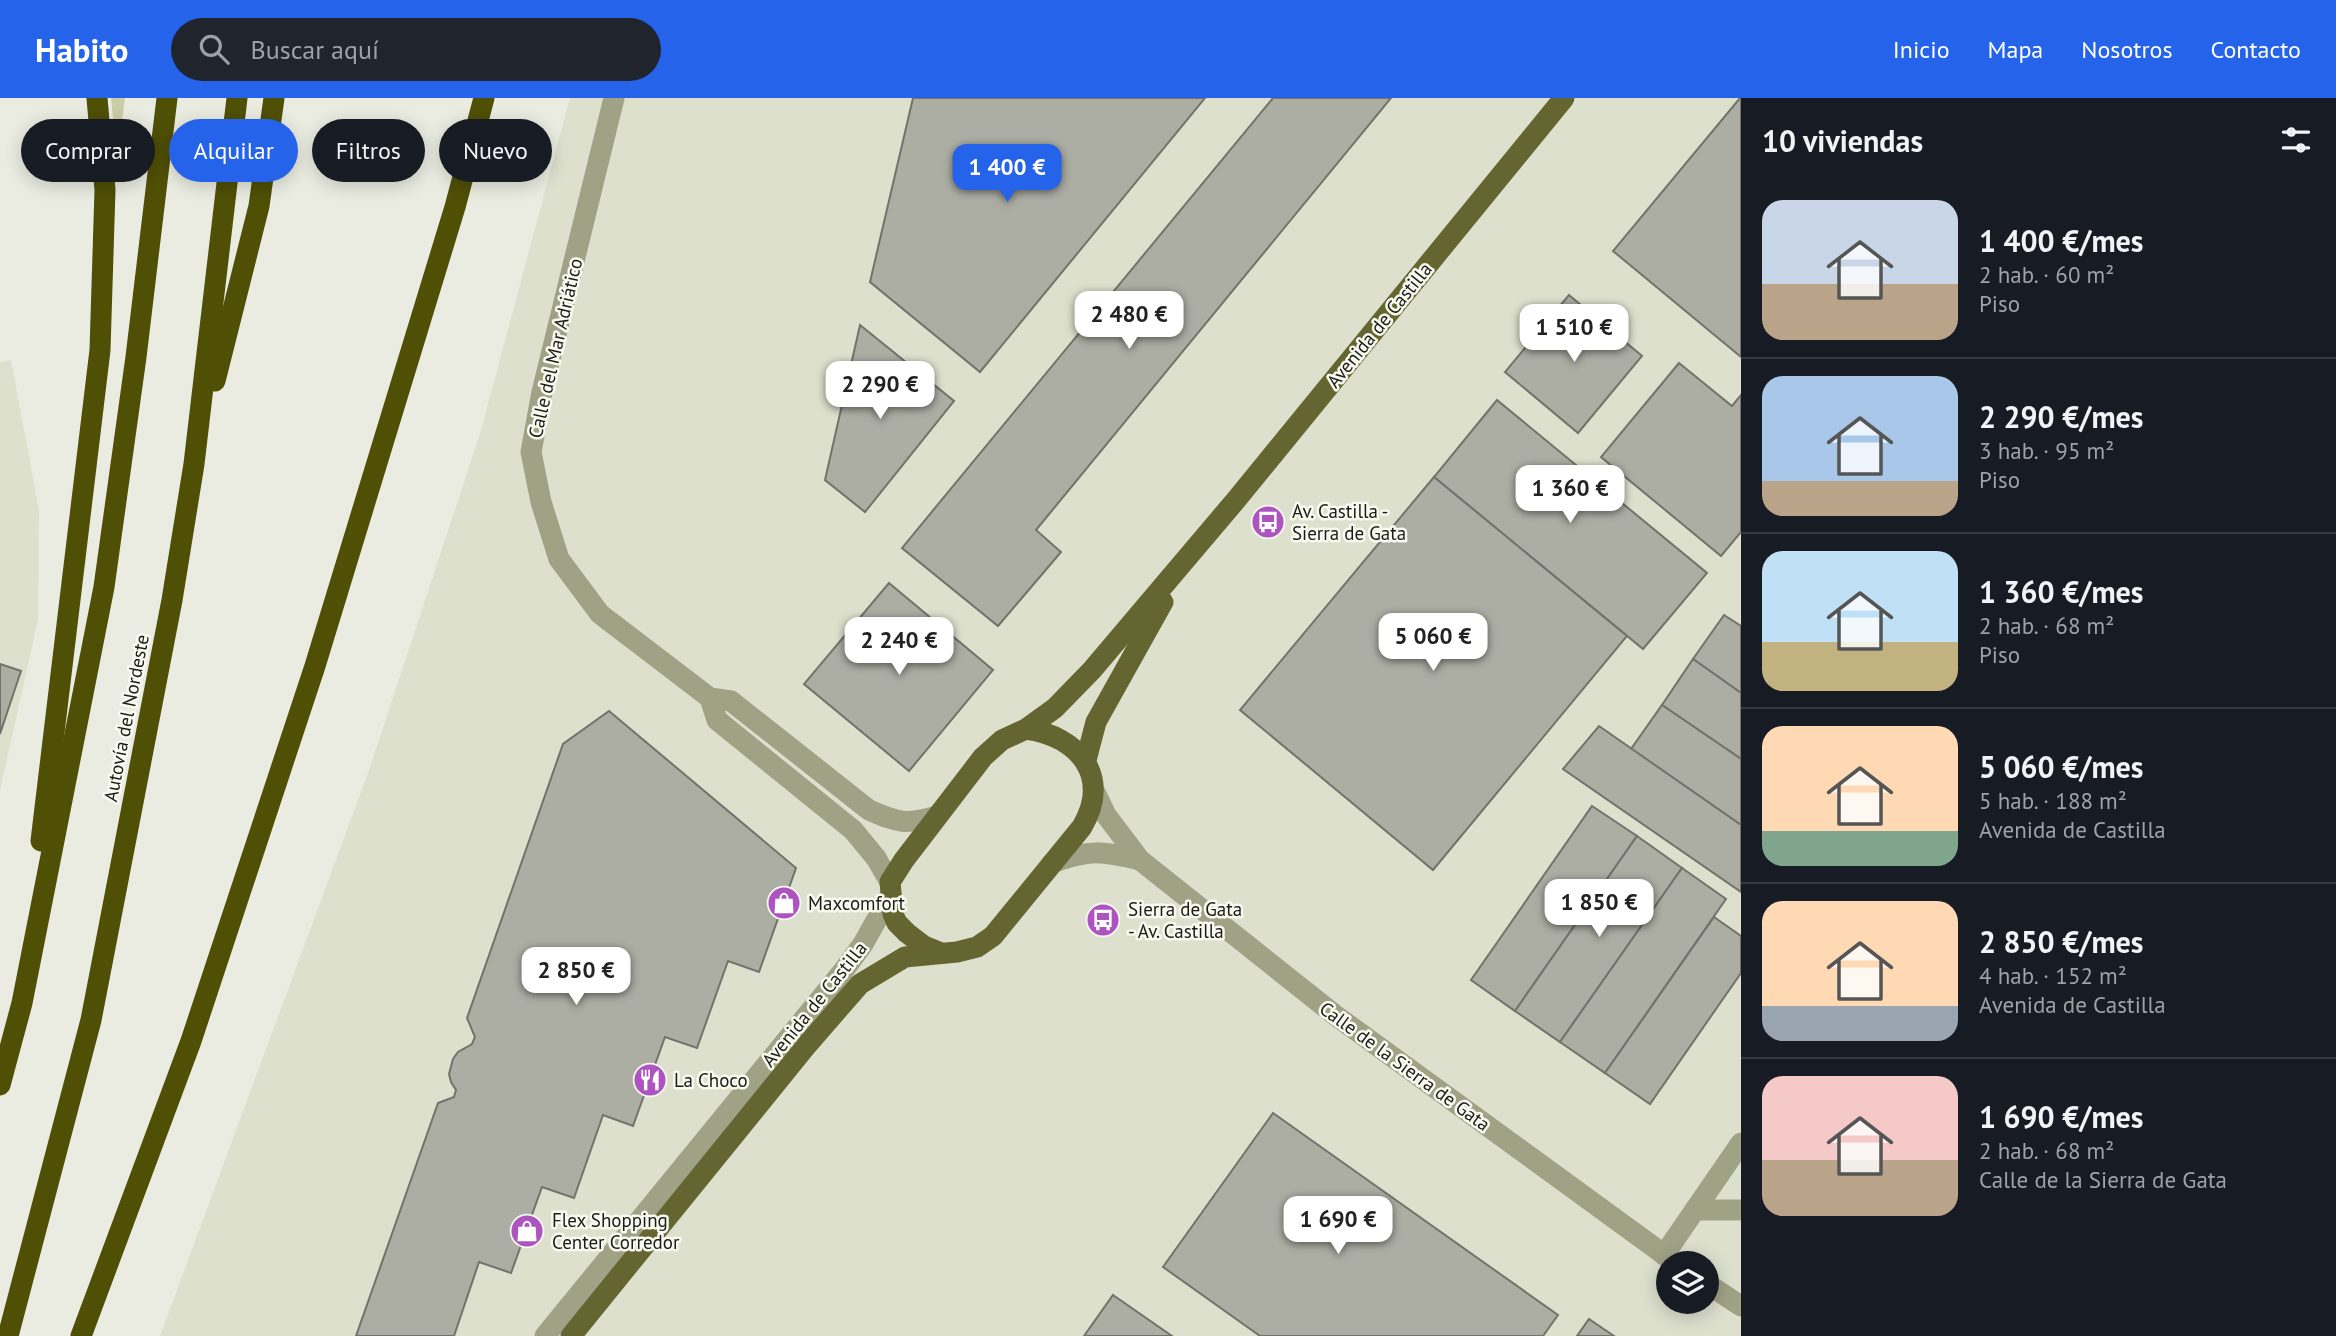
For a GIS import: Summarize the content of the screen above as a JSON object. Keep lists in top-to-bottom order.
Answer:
{
  "streets": {
    "highway": ["Autovía del Nordeste"],
    "main road": ["Avenida de Castilla"],
    "street": ["Calle del Mar Adriático", "Calle de la Sierra de Gata"]
  },
  "crossings": [
    ["Avenida de Castilla", "Calle del Mar Adriático"],
    ["Avenida de Castilla", "Calle de la Sierra de Gata"]
  ],
  "places": {
    "bus stop": ["Av. Castilla - Sierra de Gata", "Sierra de Gata - Av. Castilla"],
    "shop": ["Maxcomfort", "Flex Shopping Center Corredor"],
    "restaurant": ["La Choco"]
  },
  "page": {
    "header": "Habito",
    "search": "Buscar aquí",
    "nav": [
      "Inicio",
      "Mapa",
      "Nosotros",
      "Contacto"
    ],
    "heading": "10 viviendas",
    "chip": [
      "Comprar",
      "Alquilar",
      "Filtros",
      "Nuevo"
    ],
    "price": [
      "1 400 €",
      "2 480 €",
      "1 510 €",
      "2 290 €",
      "1 360 €",
      "5 060 €",
      "2 240 €",
      "1 850 €",
      "2 850 €",
      "1 690 €"
    ],
    "list": [
      {
        "name": "1 400 €/mes",
        "note": "2 hab. · 60 m² · Piso"
      },
      {
        "name": "2 290 €/mes",
        "note": "3 hab. · 95 m² · Piso"
      },
      {
        "name": "1 360 €/mes",
        "note": "2 hab. · 68 m² · Piso"
      },
      {
        "name": "5 060 €/mes",
        "note": "5 hab. · 188 m² · Avenida de Castilla"
      },
      {
        "name": "2 850 €/mes",
        "note": "4 hab. · 152 m² · Avenida de Castilla"
      },
      {
        "name": "1 690 €/mes",
        "note": "2 hab. · 68 m² · Calle de la Sierra de Gata"
      }
    ]
  }
}
